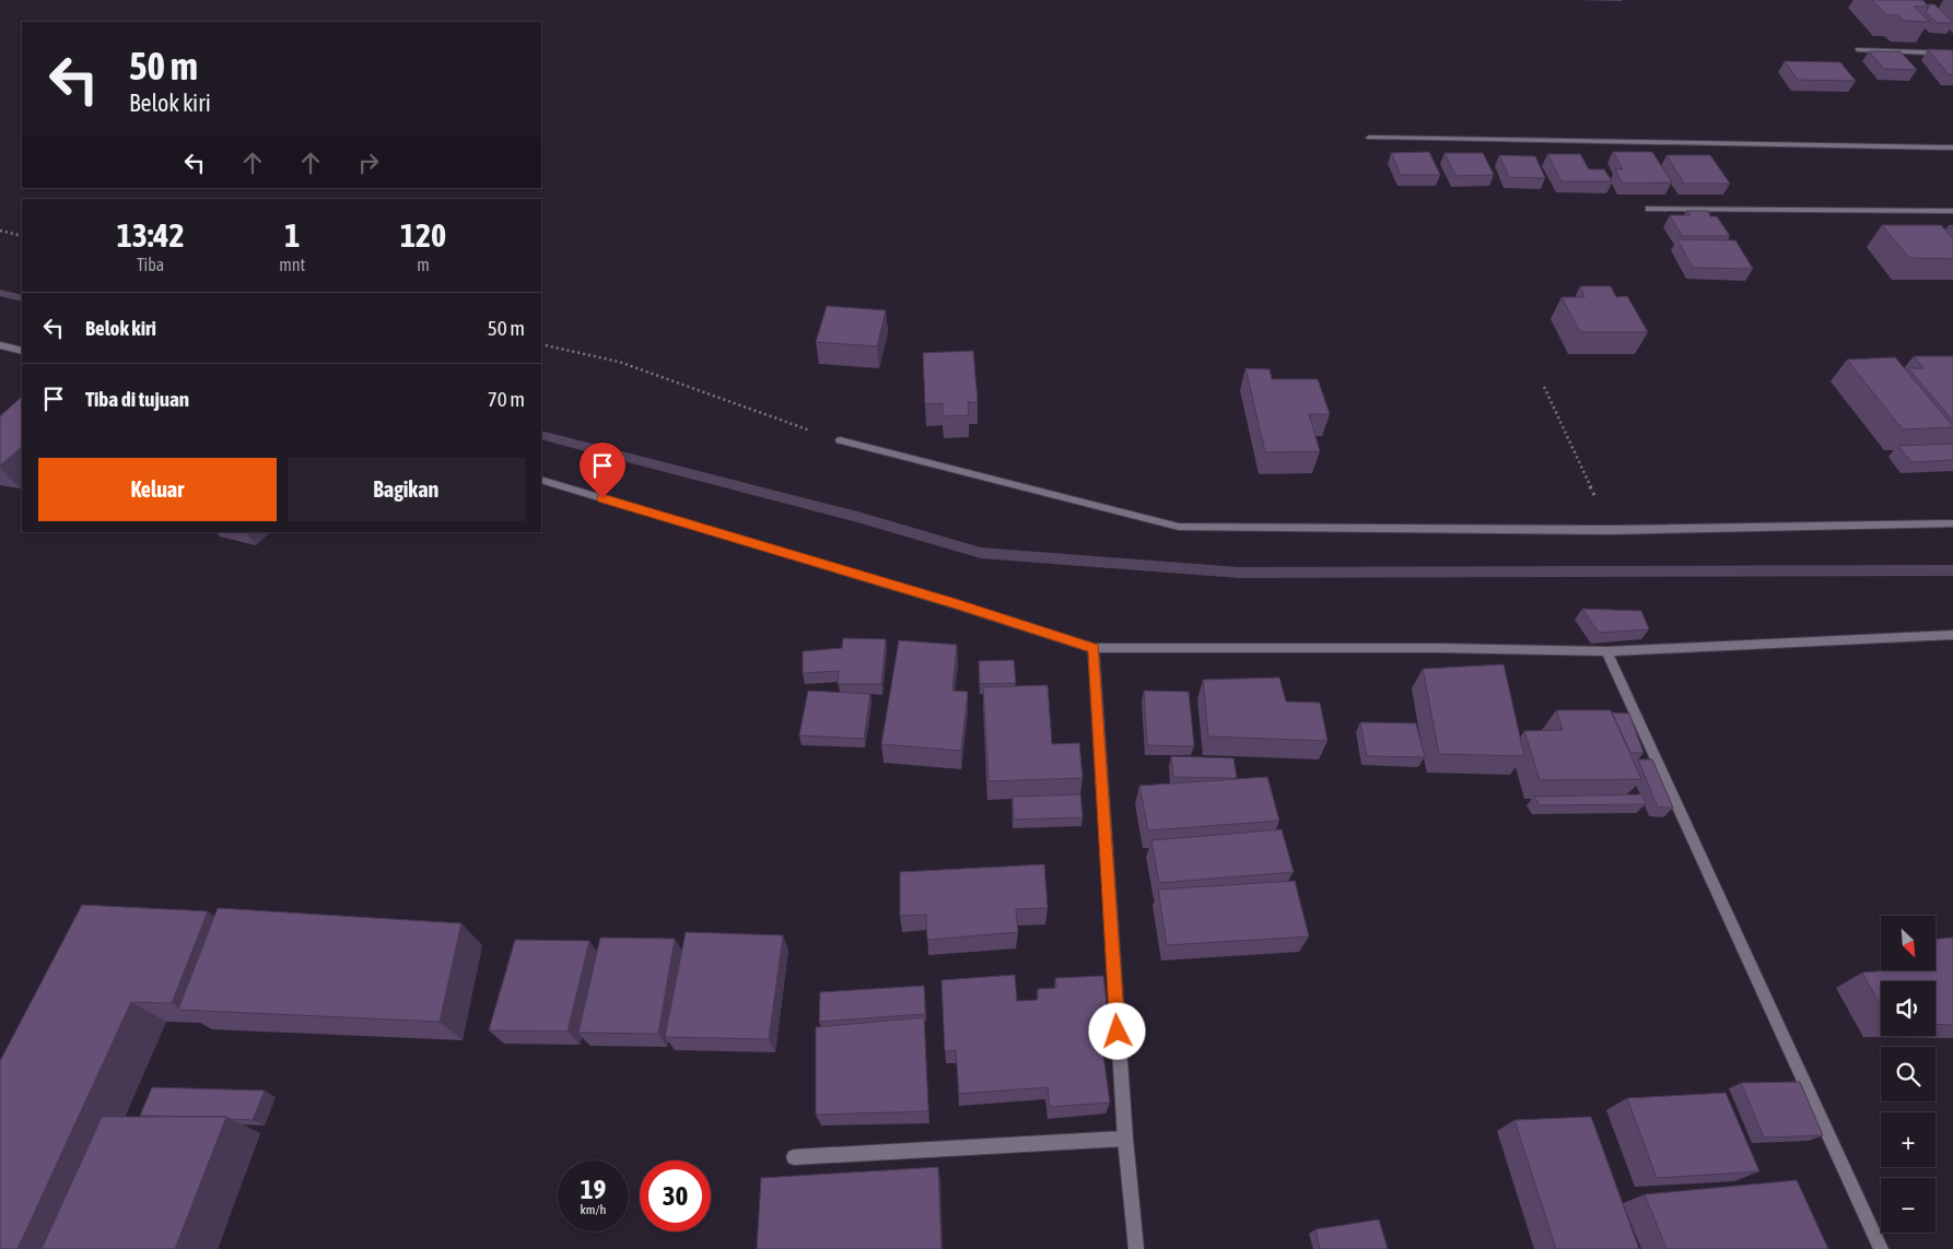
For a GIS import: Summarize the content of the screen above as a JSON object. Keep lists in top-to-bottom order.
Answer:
{
  "north": "bottom right",
  "page": {
    "turn": ["50 m", "Belok kiri"],
    "eta": [
      "13:42",
      "Tiba",
      "1",
      "mnt",
      "120",
      "m"
    ],
    "list": [
      {
        "name": "Belok kiri",
        "value": "50 m"
      },
      {
        "name": "Tiba di tujuan",
        "value": "70 m"
      }
    ],
    "buttons": ["Keluar", "Bagikan"],
    "map_buttons": ["+", "−"],
    "speed": "19 km/h",
    "limit": "30"
  }
}
